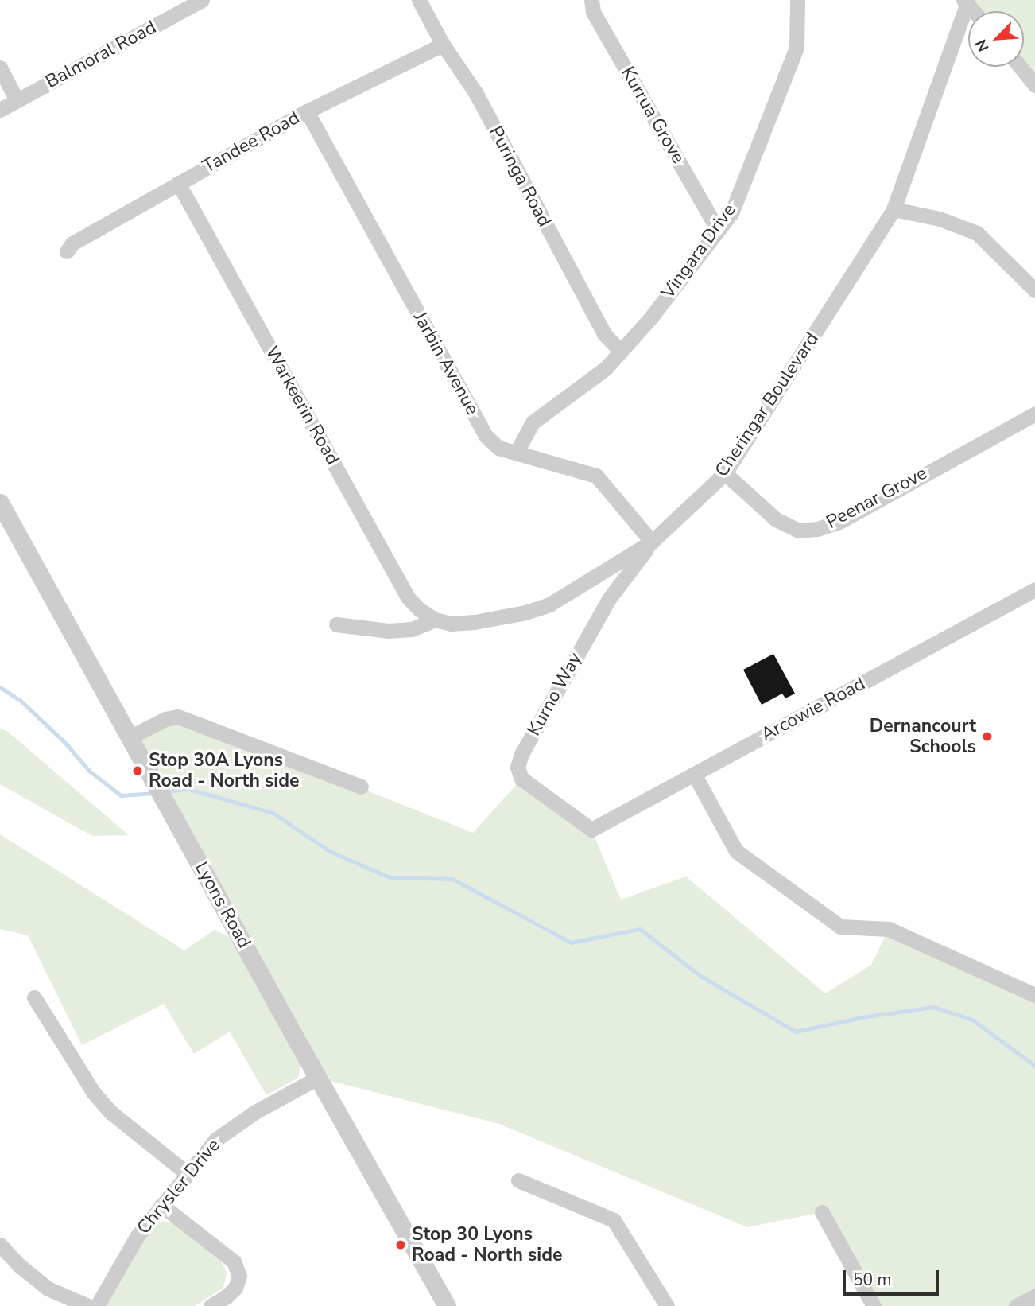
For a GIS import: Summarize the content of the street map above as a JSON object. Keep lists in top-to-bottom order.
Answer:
{
  "streets": {
    "street": [
      "Balmoral Road",
      "Kurrua Grove",
      "Tandee Road",
      "Puringa Road",
      "Vingara Drive",
      "Jarbin Avenue",
      "Cheringar Boulevard",
      "Warkeerin Road",
      "Peenar Grove",
      "Kurno Way",
      "Arcowie Road",
      "Lyons Road",
      "Chrysler Drive"
    ]
  },
  "crossings": [
    ["Kurrua Grove", "Vingara Drive"],
    ["Tandee Road", "Puringa Road"],
    ["Tandee Road", "Jarbin Avenue"],
    ["Tandee Road", "Warkeerin Road"],
    ["Puringa Road", "Vingara Drive"],
    ["Vingara Drive", "Jarbin Avenue"],
    ["Jarbin Avenue", "Cheringar Boulevard"],
    ["Jarbin Avenue", "Kurno Way"],
    ["Cheringar Boulevard", "Warkeerin Road"],
    ["Cheringar Boulevard", "Peenar Grove"],
    ["Cheringar Boulevard", "Kurno Way"],
    ["Kurno Way", "Arcowie Road"],
    ["Lyons Road", "Chrysler Drive"]
  ],
  "places": ["Dernancourt Schools", "Stop 30A Lyons Road - North side", "Stop 30 Lyons Road - North side"],
  "scale_bar": "50 m",
  "north": "bottom left"
}
